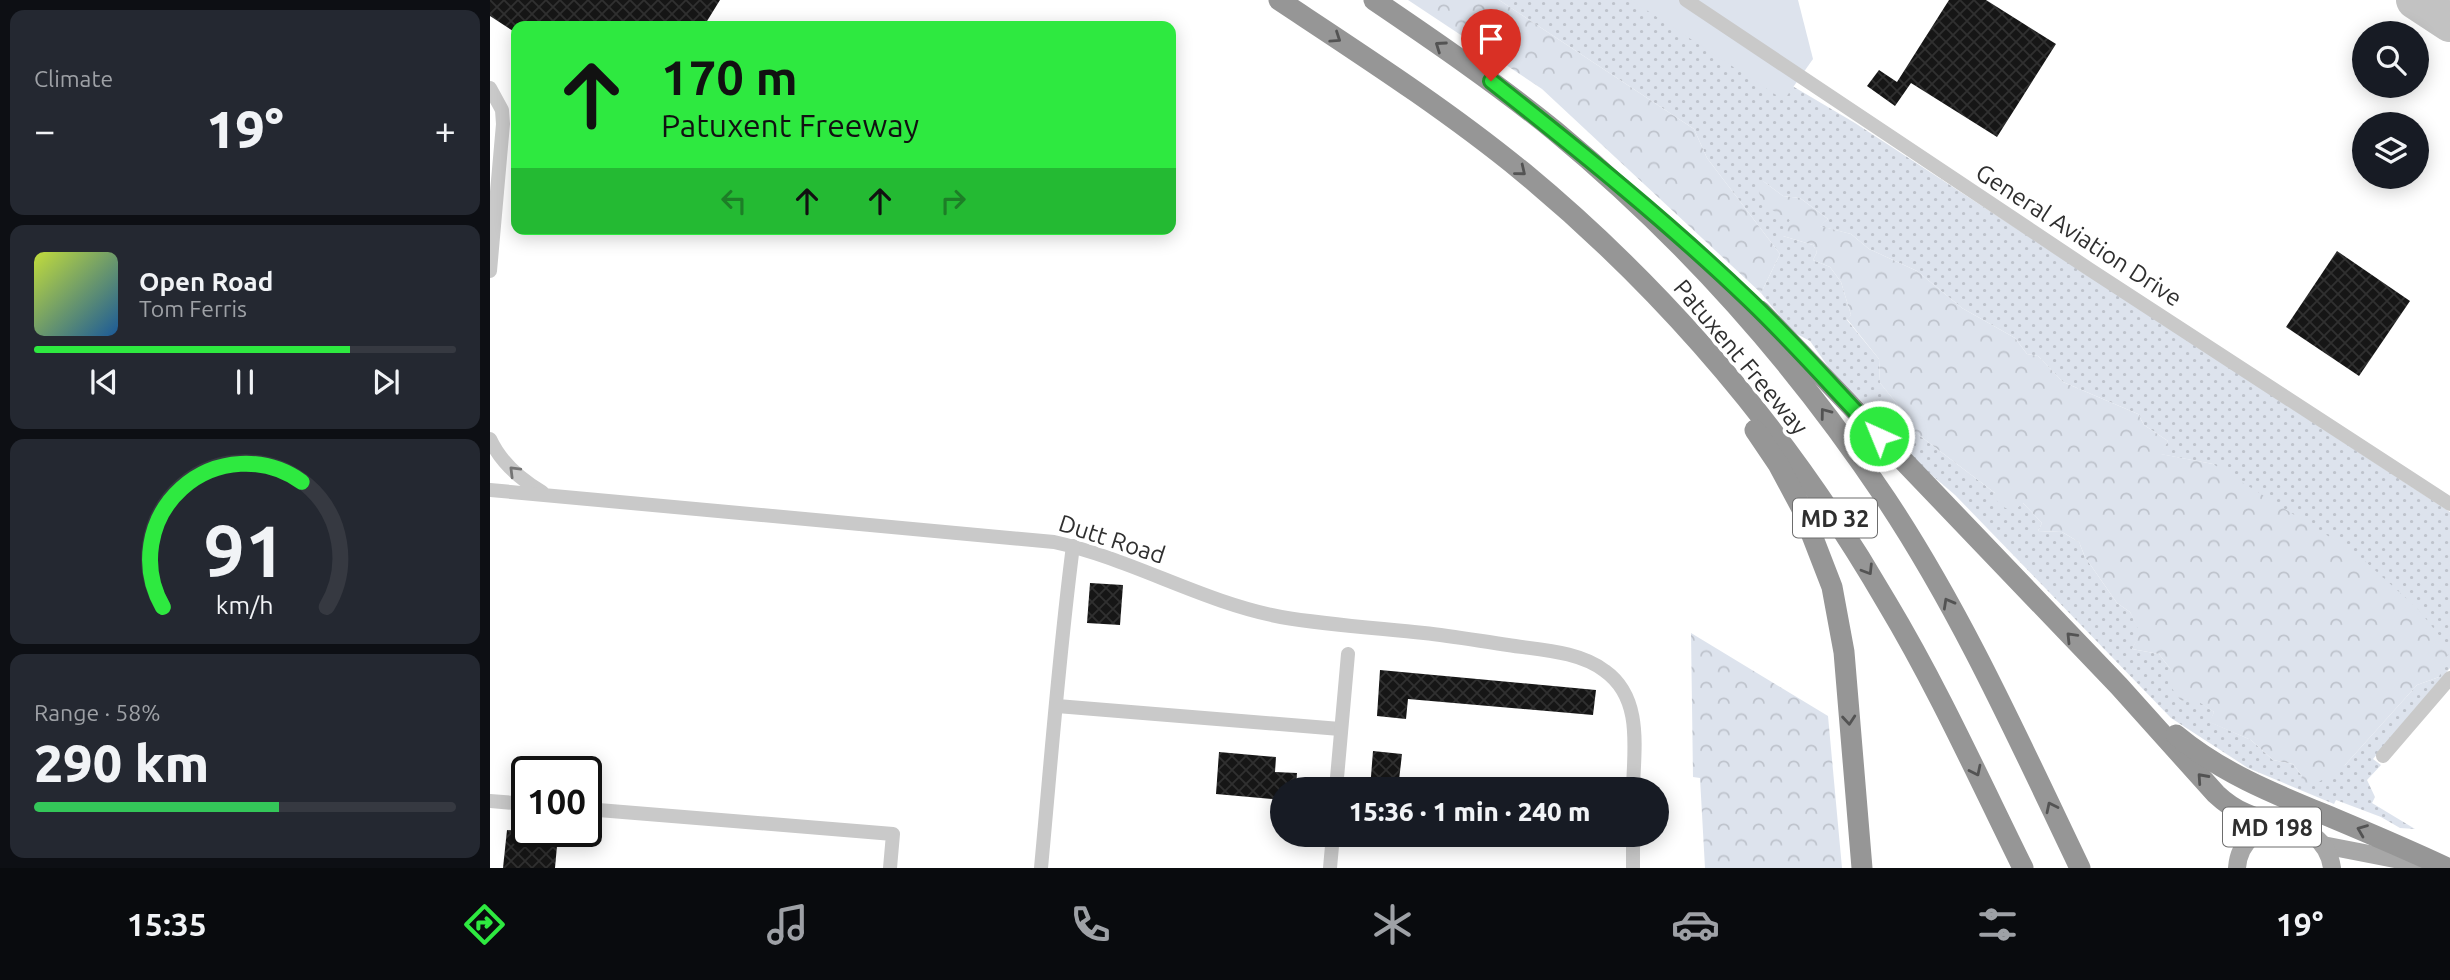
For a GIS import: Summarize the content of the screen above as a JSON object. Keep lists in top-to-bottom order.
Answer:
{
  "streets": {
    "highway": ["Patuxent Freeway", "MD 32"],
    "main road": ["MD 198"],
    "street": ["General Aviation Drive", "Dutt Road"]
  },
  "page": {
    "tile": [
      "Climate",
      ["Range · 58%", "290 km"]
    ],
    "turn": ["170 m", "Patuxent Freeway"],
    "heat": ["−", "19°", "+"],
    "song": ["Open Road", "Tom Ferris"],
    "limit": "100",
    "trip": "15:36 · 1 min · 240 m",
    "tabs": ["15:35", "19°"],
    "gauge": ["91", "km/h"]
  }
}
